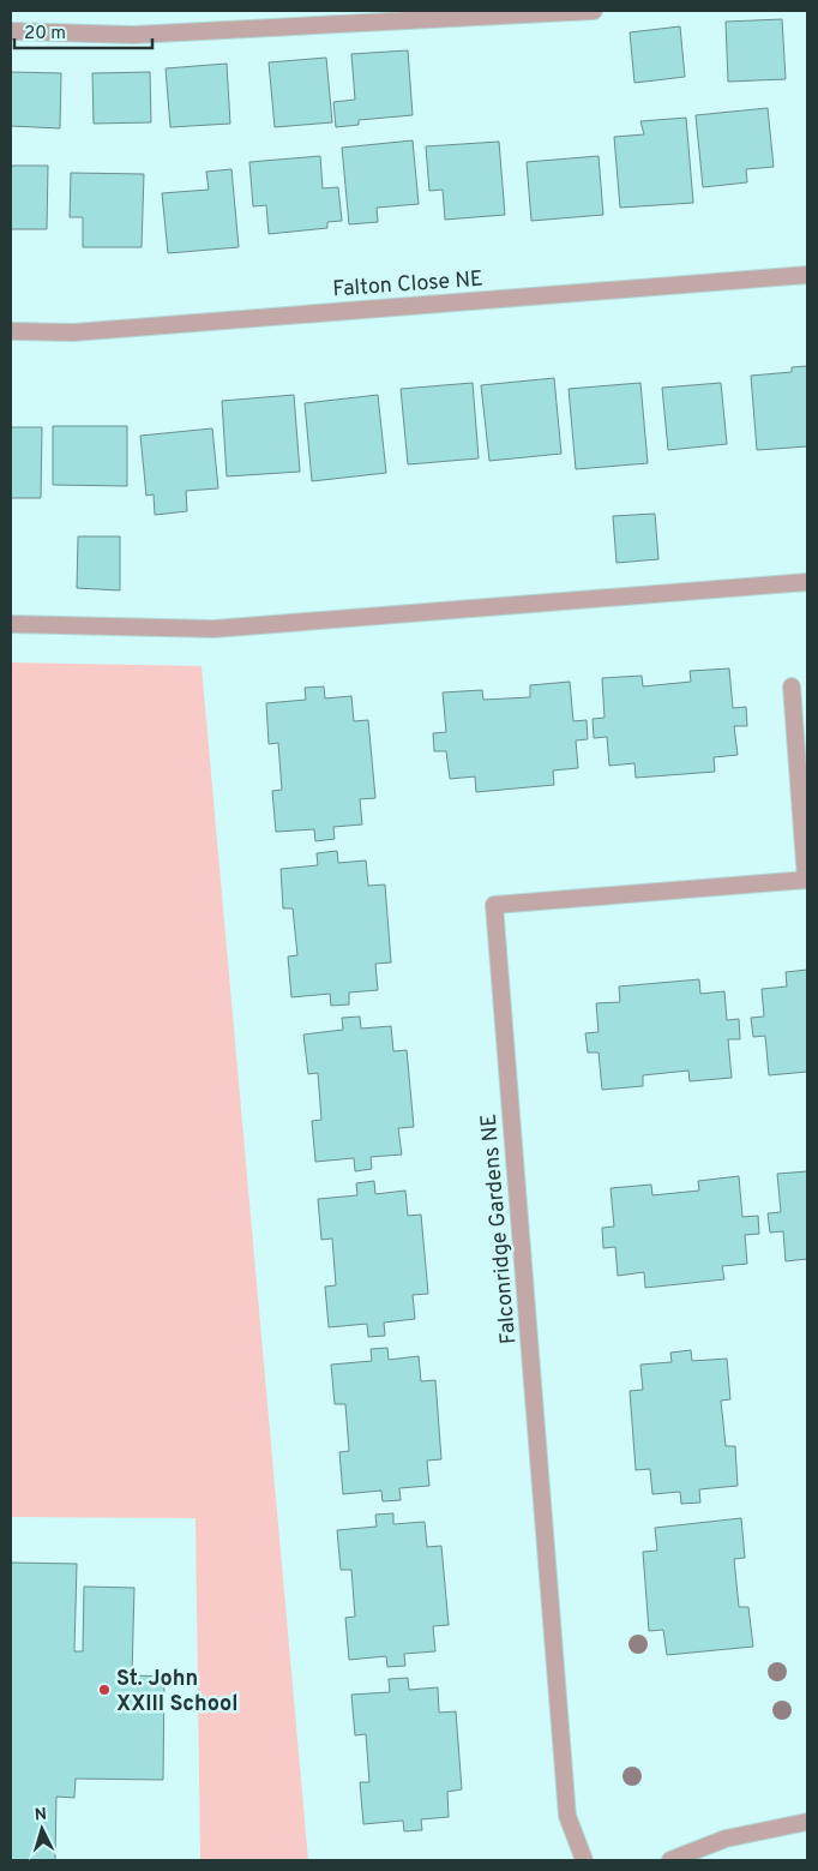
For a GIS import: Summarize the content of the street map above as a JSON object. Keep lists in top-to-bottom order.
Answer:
{
  "streets": {
    "street": ["Falton Close NE", "Falconridge Gardens NE"]
  },
  "places": ["St. John XXIII School"],
  "scale_bar": "20 m",
  "north": "top"
}
